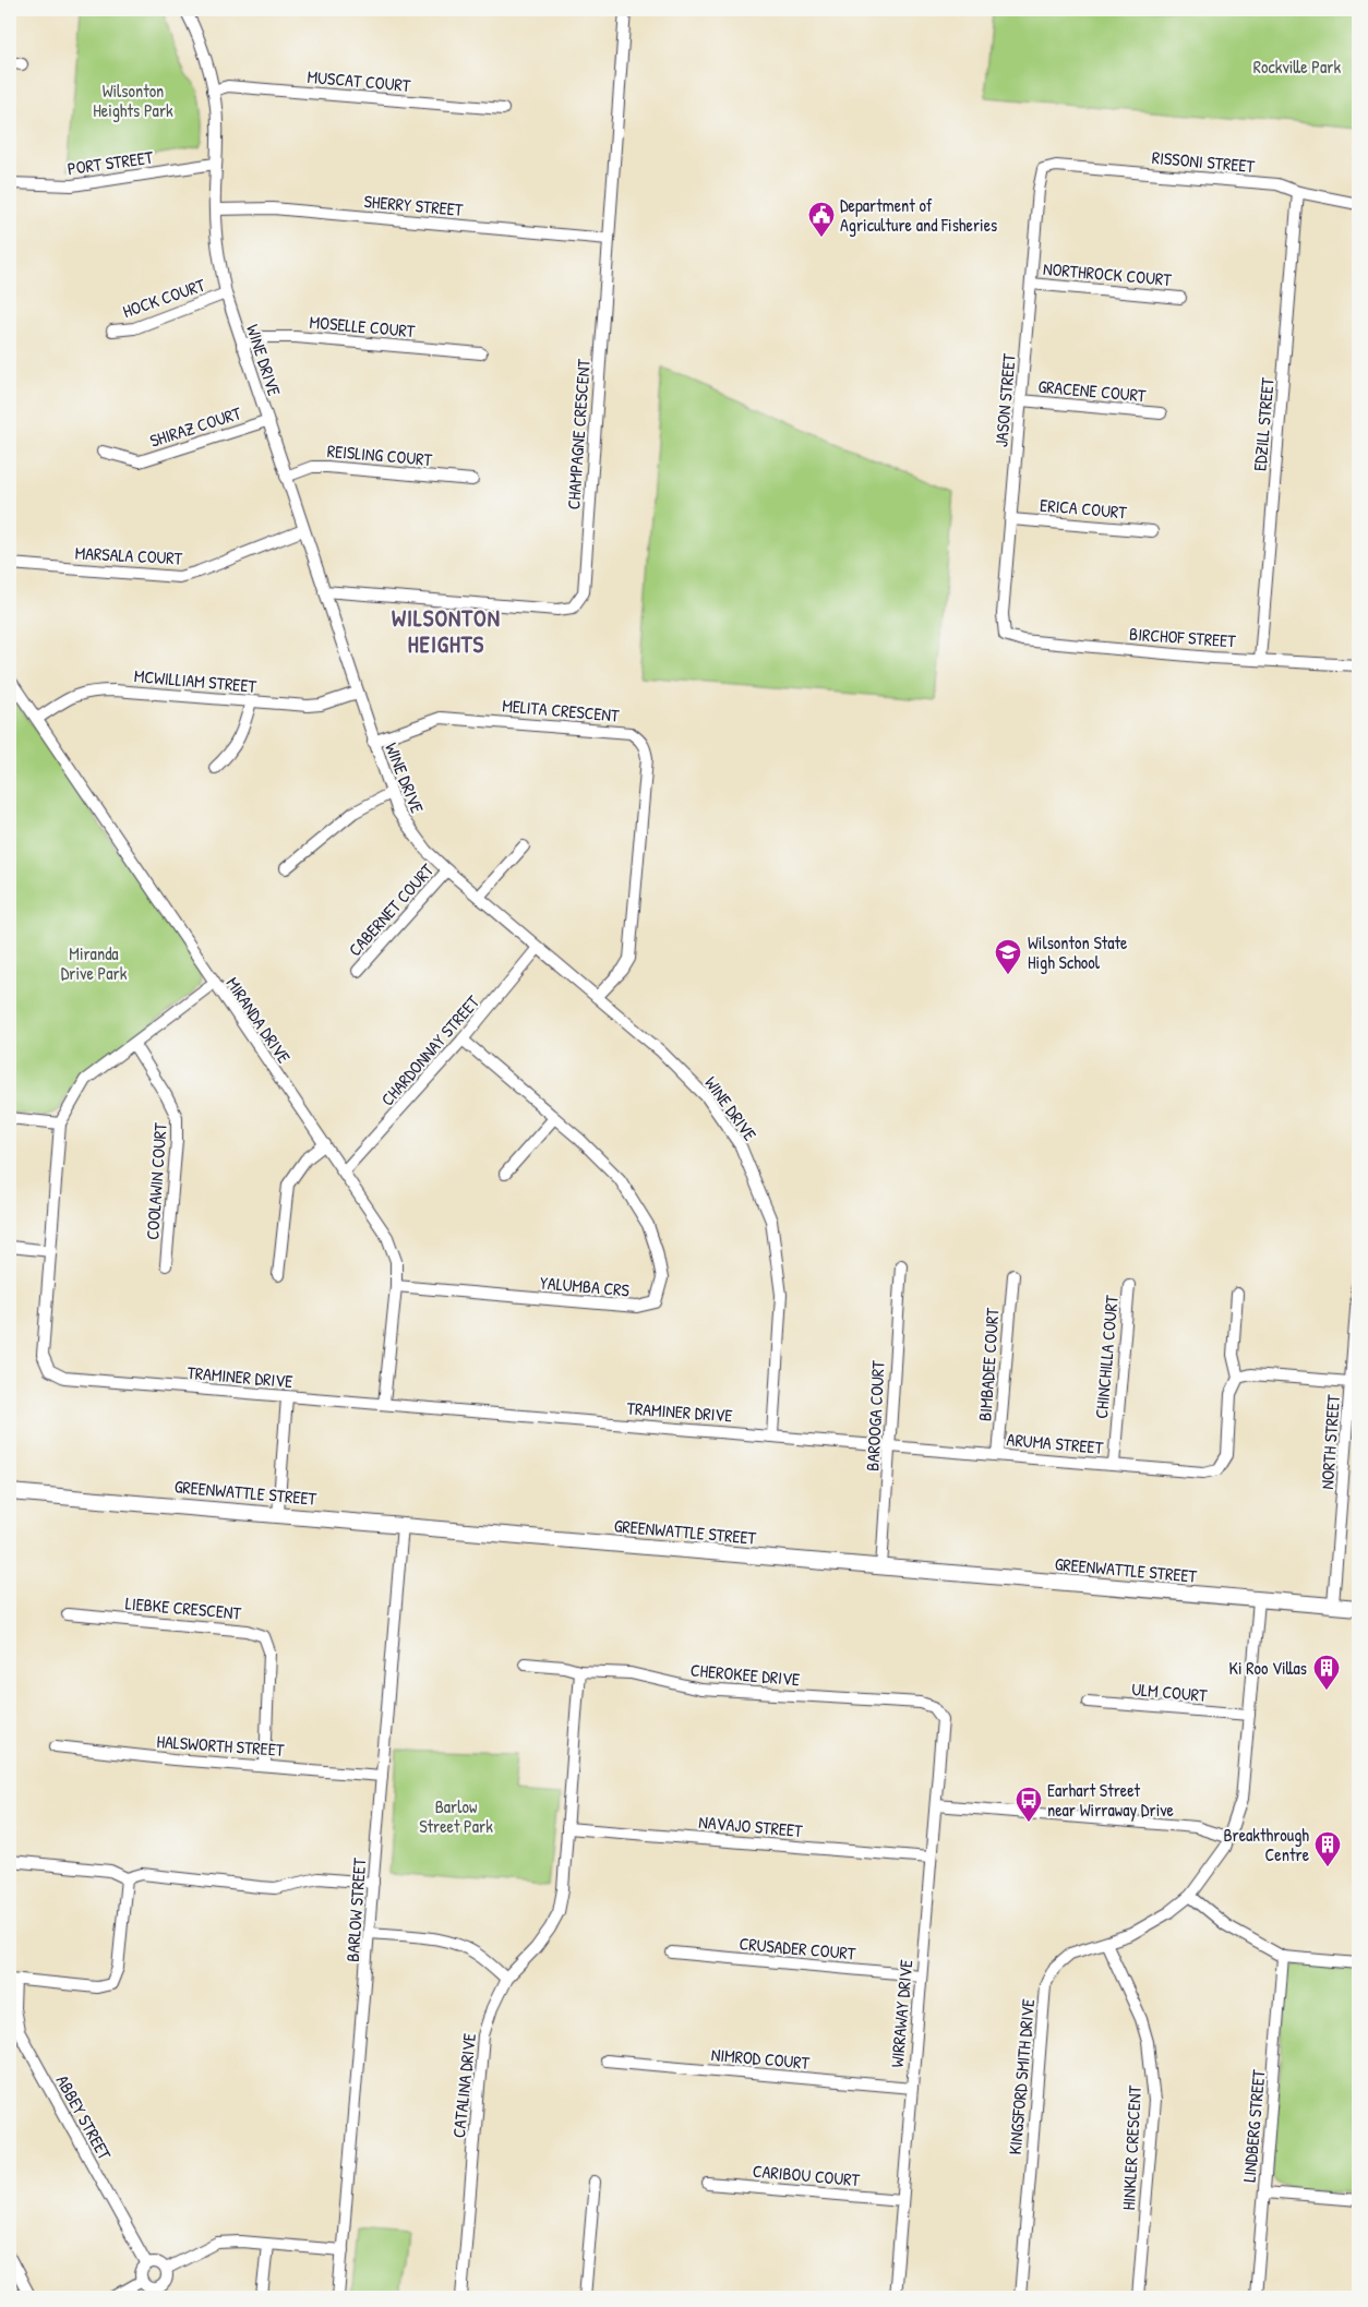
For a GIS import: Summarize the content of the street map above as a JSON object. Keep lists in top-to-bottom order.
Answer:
{
  "streets": {
    "main road": ["GREENWATTLE STREET"],
    "street": [
      "MUSCAT COURT",
      "RISSONI STREET",
      "PORT STREET",
      "SHERRY STREET",
      "NORTHROCK COURT",
      "HOCK COURT",
      "MOSELLE COURT",
      "WINE DRIVE",
      "GRACENE COURT",
      "JASON STREET",
      "EDZILL STREET",
      "SHIRAZ COURT",
      "CHAMPAGNE CRESCENT",
      "REISLING COURT",
      "ERICA COURT",
      "MARSALA COURT",
      "BIRCHOF STREET",
      "MCWILLIAM STREET",
      "MELITA CRESCENT",
      "CABERNET COURT",
      "MIRANDA DRIVE",
      "CHARDONNAY STREET",
      "COOLAWIN COURT",
      "YALUMBA CRS",
      "CHINCHILLA COURT",
      "BIMBADEE COURT",
      "TRAMINER DRIVE",
      "BAROOGA COURT",
      "NORTH STREET",
      "ARUMA STREET",
      "LIEBKE CRESCENT",
      "CHEROKEE DRIVE",
      "ULM COURT",
      "HALSWORTH STREET",
      "NAVAJO STREET",
      "BARLOW STREET",
      "CRUSADER COURT",
      "WIRRAWAY DRIVE",
      "NIMROD COURT",
      "KINGSFORD SMITH DRIVE",
      "CATALINA DRIVE",
      "ABBEY STREET",
      "LINDBERG STREET",
      "HINKLER CRESCENT",
      "CARIBOU COURT"
    ]
  },
  "crossings": [
    ["MUSCAT COURT", "WINE DRIVE"],
    ["RISSONI STREET", "JASON STREET"],
    ["RISSONI STREET", "EDZILL STREET"],
    ["PORT STREET", "WINE DRIVE"],
    ["SHERRY STREET", "WINE DRIVE"],
    ["SHERRY STREET", "CHAMPAGNE CRESCENT"],
    ["NORTHROCK COURT", "JASON STREET"],
    ["HOCK COURT", "WINE DRIVE"],
    ["MOSELLE COURT", "WINE DRIVE"],
    ["WINE DRIVE", "SHIRAZ COURT"],
    ["WINE DRIVE", "CHAMPAGNE CRESCENT"],
    ["WINE DRIVE", "REISLING COURT"],
    ["WINE DRIVE", "MARSALA COURT"],
    ["WINE DRIVE", "MCWILLIAM STREET"],
    ["WINE DRIVE", "MELITA CRESCENT"],
    ["WINE DRIVE", "CABERNET COURT"],
    ["WINE DRIVE", "CHARDONNAY STREET"],
    ["WINE DRIVE", "TRAMINER DRIVE"],
    ["GRACENE COURT", "JASON STREET"],
    ["JASON STREET", "ERICA COURT"],
    ["JASON STREET", "BIRCHOF STREET"],
    ["EDZILL STREET", "BIRCHOF STREET"],
    ["MCWILLIAM STREET", "MIRANDA DRIVE"],
    ["MIRANDA DRIVE", "CHARDONNAY STREET"],
    ["MIRANDA DRIVE", "YALUMBA CRS"],
    ["MIRANDA DRIVE", "TRAMINER DRIVE"],
    ["CHARDONNAY STREET", "YALUMBA CRS"],
    ["COOLAWIN COURT", "TRAMINER DRIVE"],
    ["CHINCHILLA COURT", "ARUMA STREET"],
    ["BIMBADEE COURT", "ARUMA STREET"],
    ["TRAMINER DRIVE", "BAROOGA COURT"],
    ["TRAMINER DRIVE", "ARUMA STREET"],
    ["BAROOGA COURT", "ARUMA STREET"],
    ["BAROOGA COURT", "GREENWATTLE STREET"],
    ["NORTH STREET", "GREENWATTLE STREET"],
    ["GREENWATTLE STREET", "BARLOW STREET"],
    ["GREENWATTLE STREET", "KINGSFORD SMITH DRIVE"],
    ["LIEBKE CRESCENT", "HALSWORTH STREET"],
    ["CHEROKEE DRIVE", "WIRRAWAY DRIVE"],
    ["CHEROKEE DRIVE", "CATALINA DRIVE"],
    ["ULM COURT", "KINGSFORD SMITH DRIVE"],
    ["HALSWORTH STREET", "BARLOW STREET"],
    ["NAVAJO STREET", "WIRRAWAY DRIVE"],
    ["NAVAJO STREET", "CATALINA DRIVE"],
    ["CRUSADER COURT", "WIRRAWAY DRIVE"],
    ["WIRRAWAY DRIVE", "NIMROD COURT"],
    ["WIRRAWAY DRIVE", "CARIBOU COURT"],
    ["KINGSFORD SMITH DRIVE", "HINKLER CRESCENT"]
  ],
  "districts": ["WILSONTON HEIGHTS"],
  "parks": [
    "Rockville Park",
    "Wilsonton Heights Park",
    "Miranda Drive Park",
    "Barlow Street Park"
  ],
  "places": {
    "public building": ["Department of Agriculture and Fisheries"],
    "school or university": ["Wilsonton State High School"],
    "building": ["Ki Roo Villas", "Breakthrough Centre"],
    "bus stop": ["Earhart Street near Wirraway Drive"]
  }
}
